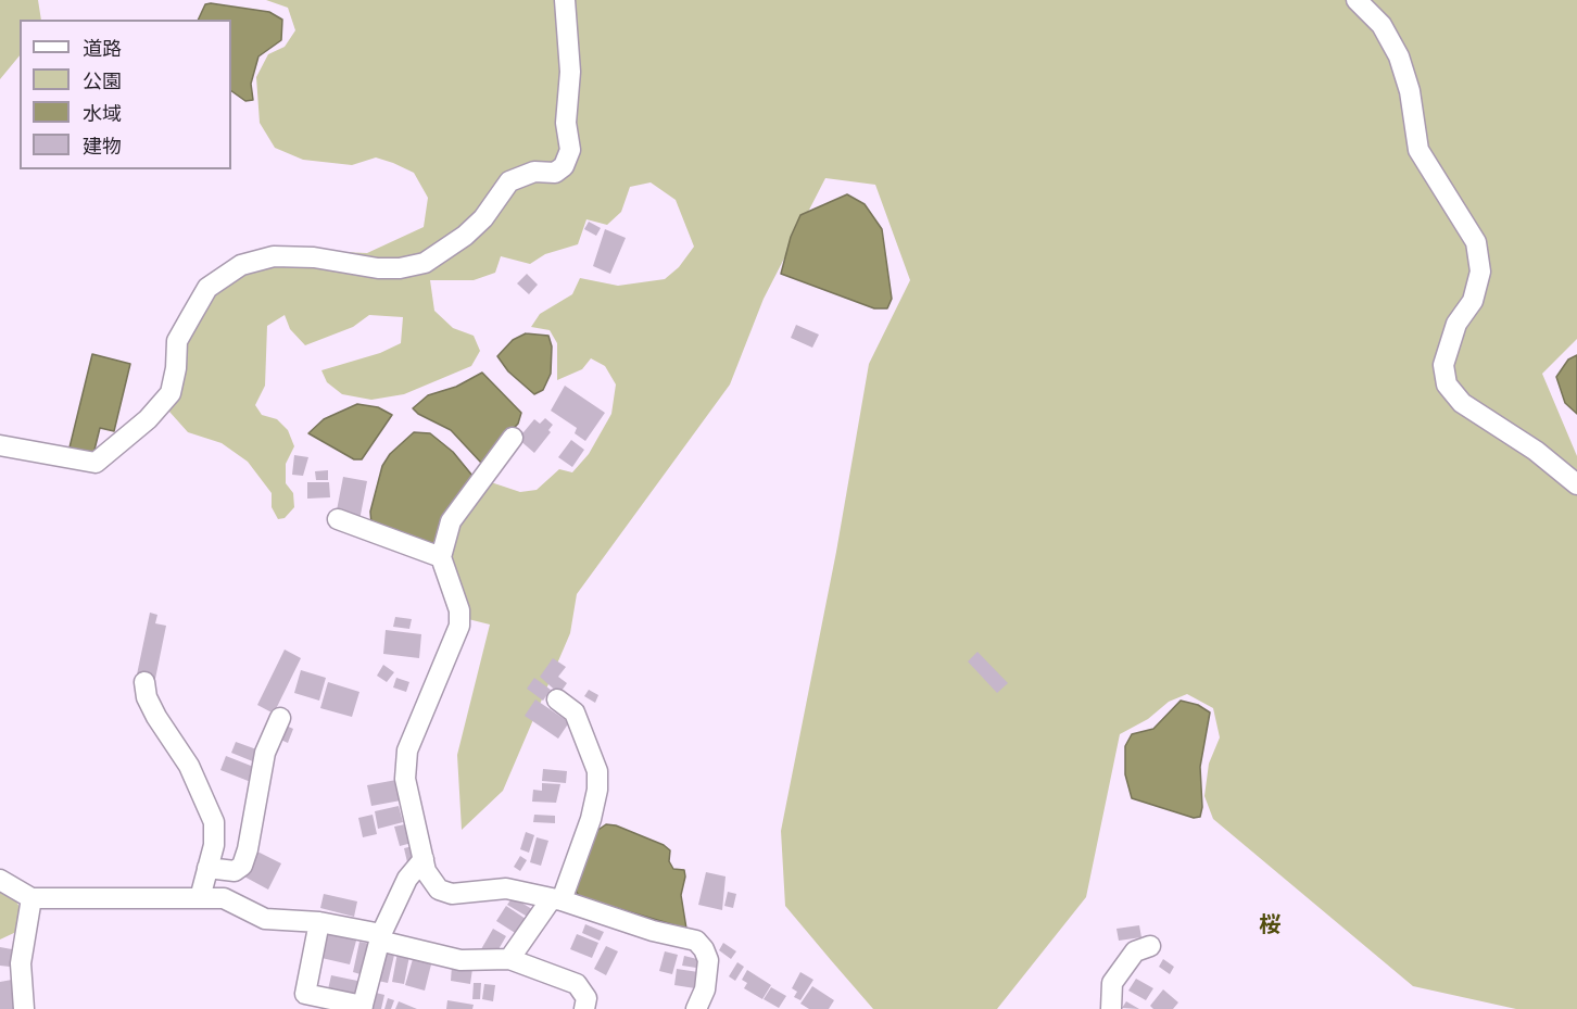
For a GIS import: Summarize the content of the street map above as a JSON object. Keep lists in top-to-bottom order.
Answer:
{
  "districts": ["桜"],
  "legend": [
    "道路",
    "公園",
    "水域",
    "建物"
  ]
}
